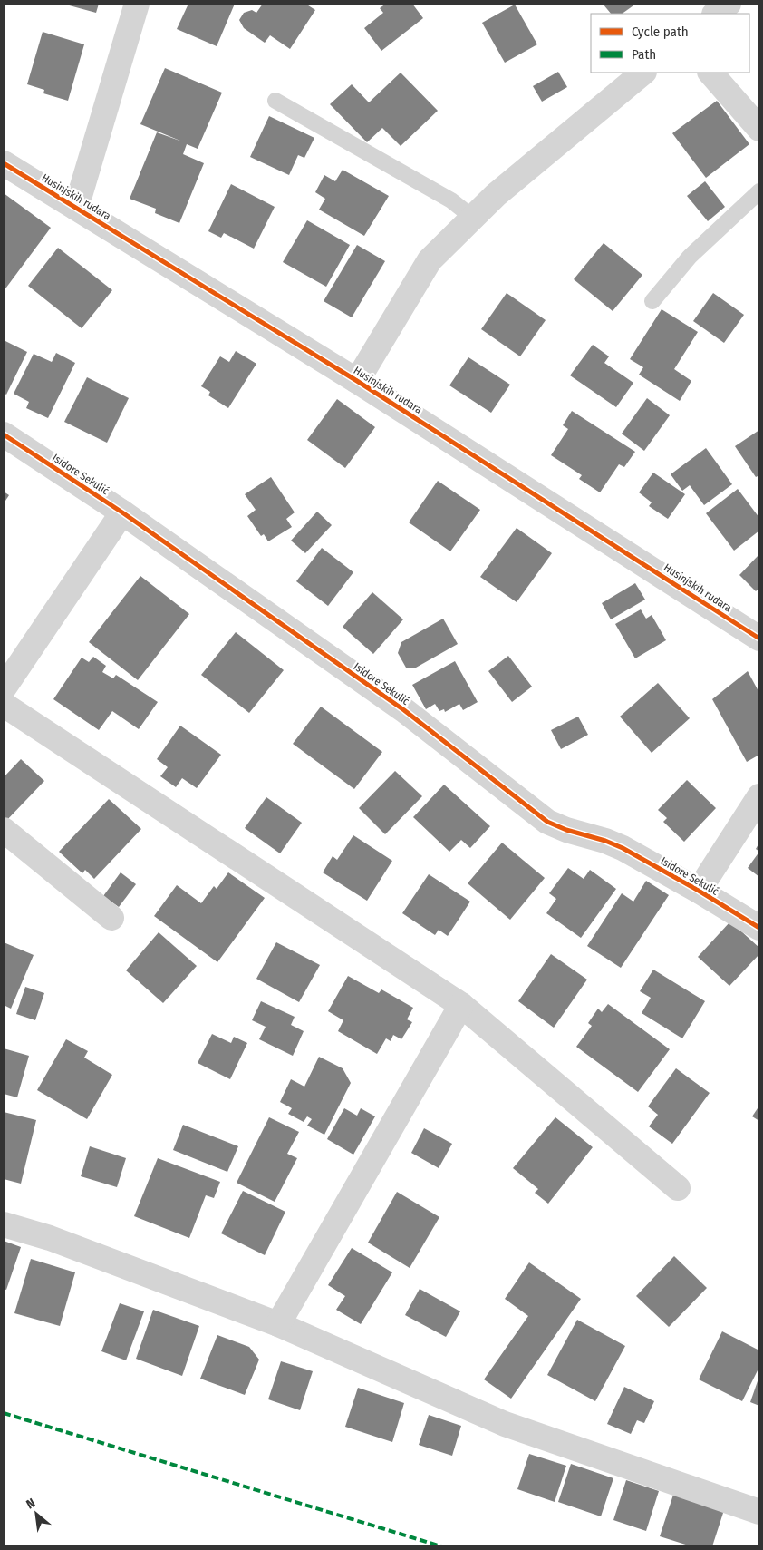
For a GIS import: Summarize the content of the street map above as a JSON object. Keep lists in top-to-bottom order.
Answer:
{
  "streets": {
    "street": ["Husinjskih rudara", "Isidore Sekulić"]
  },
  "legend": ["Cycle path", "Path"],
  "north": "top left"
}
